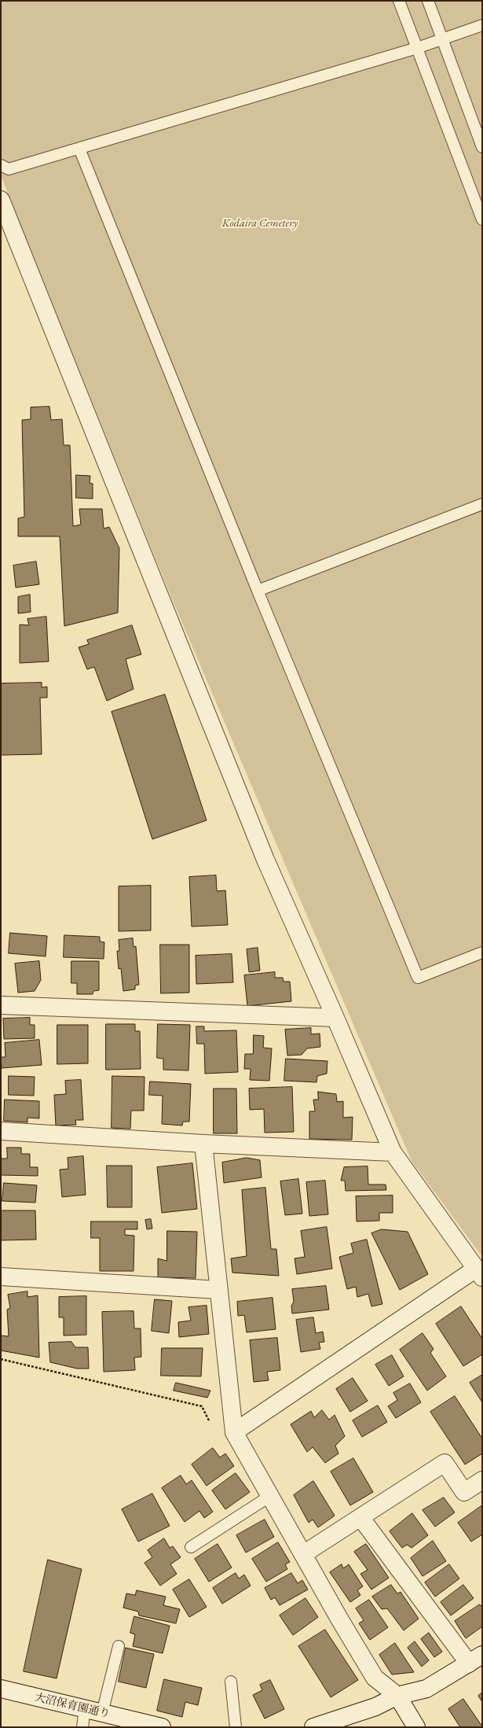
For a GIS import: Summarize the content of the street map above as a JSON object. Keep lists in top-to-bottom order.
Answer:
{
  "streets": {
    "street": ["大沼保育園通り"]
  },
  "parks": ["Kodaira Cemetery"]
}
